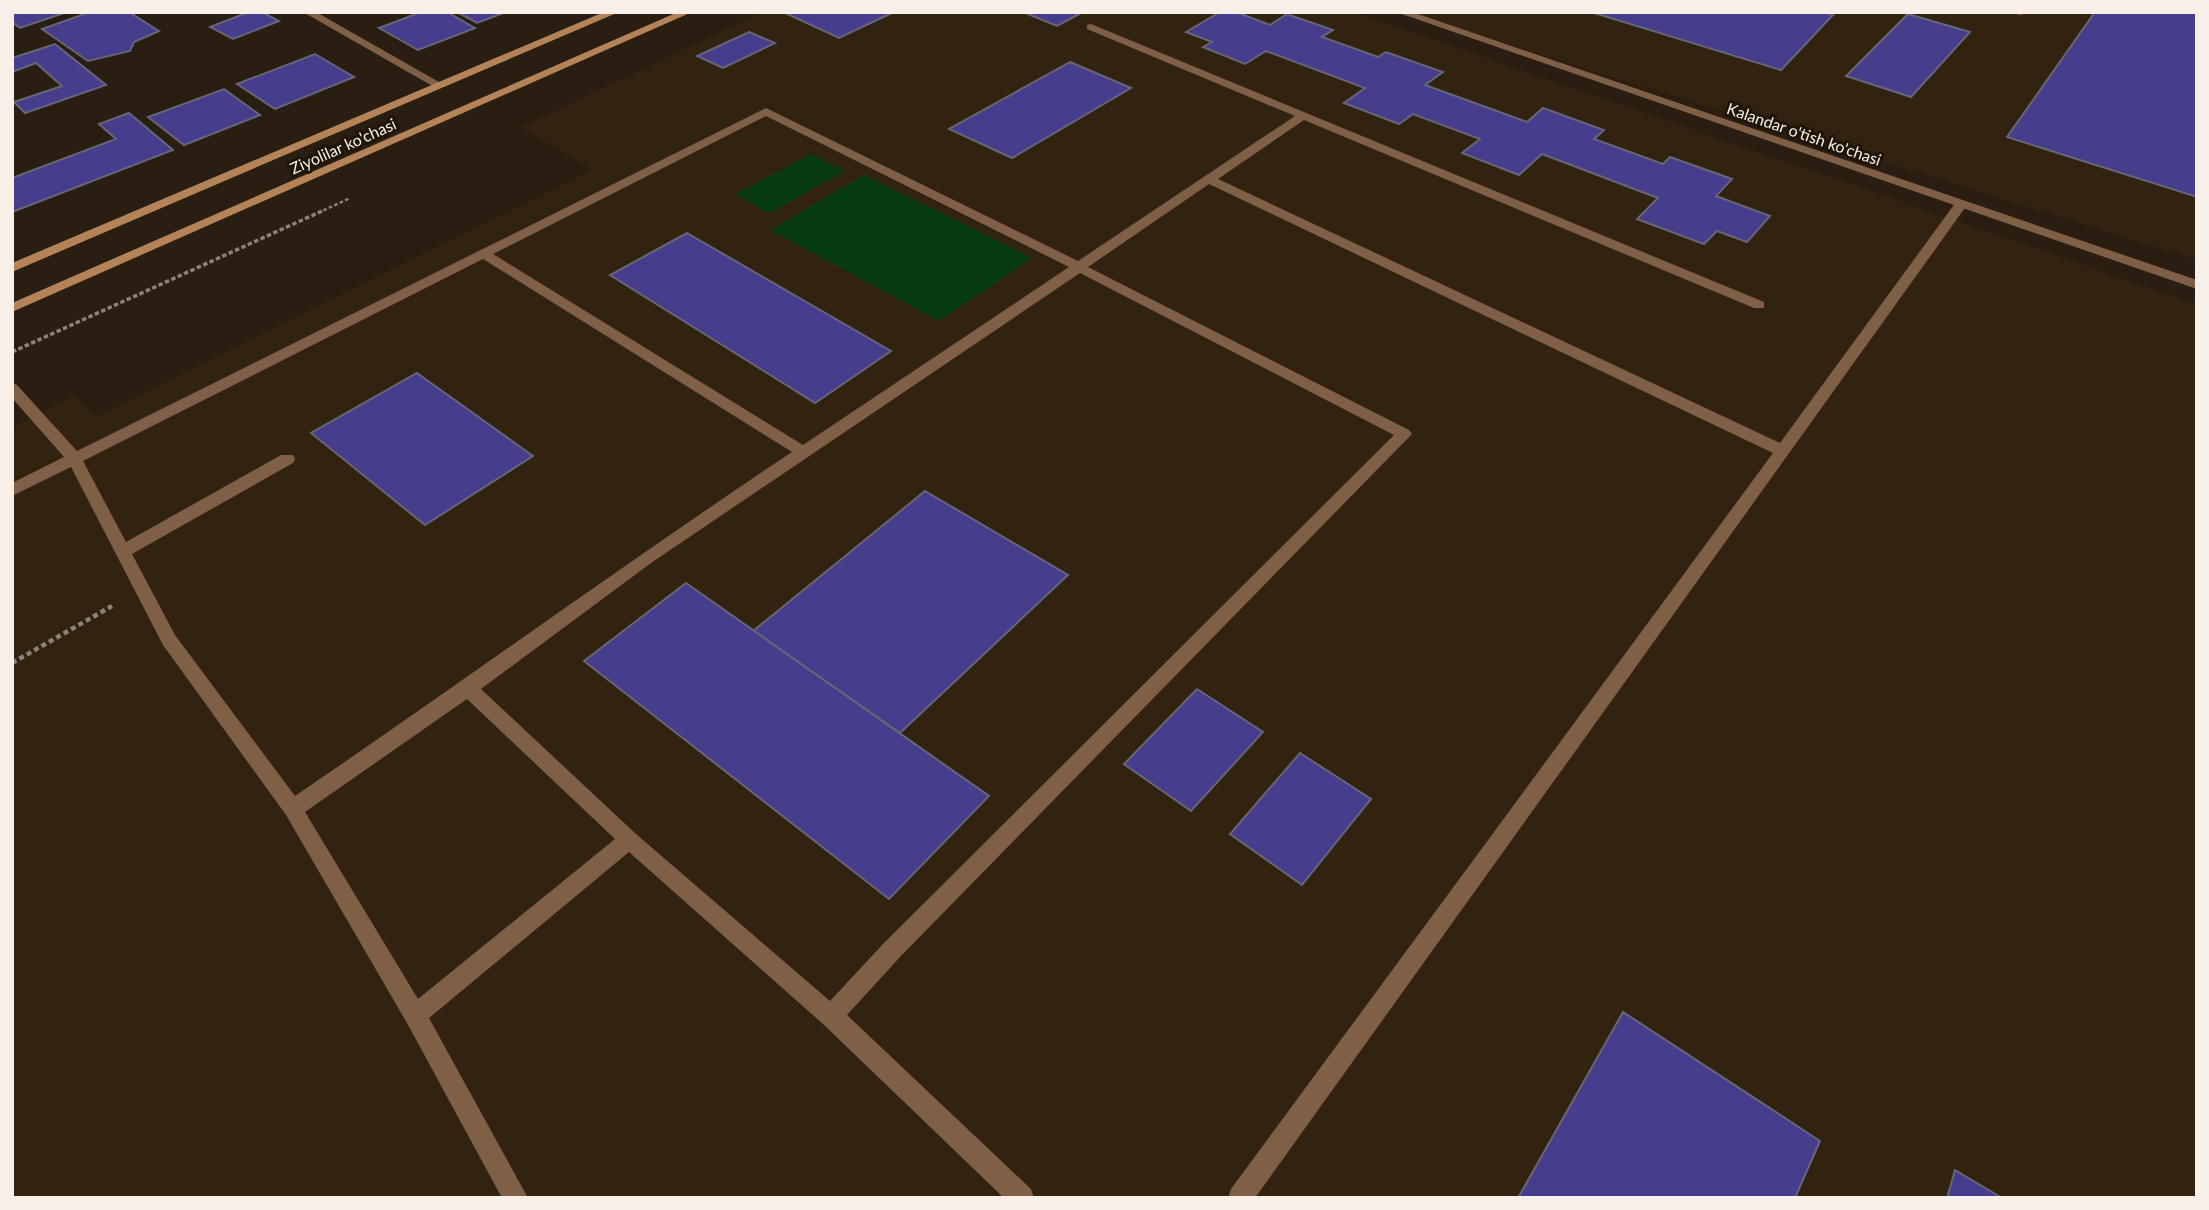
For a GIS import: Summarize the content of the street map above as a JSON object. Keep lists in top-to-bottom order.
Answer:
{
  "streets": {
    "main road": ["Ziyolilar ko'chasi"],
    "street": ["Kalandar o'tish ko'chasi"]
  }
}
